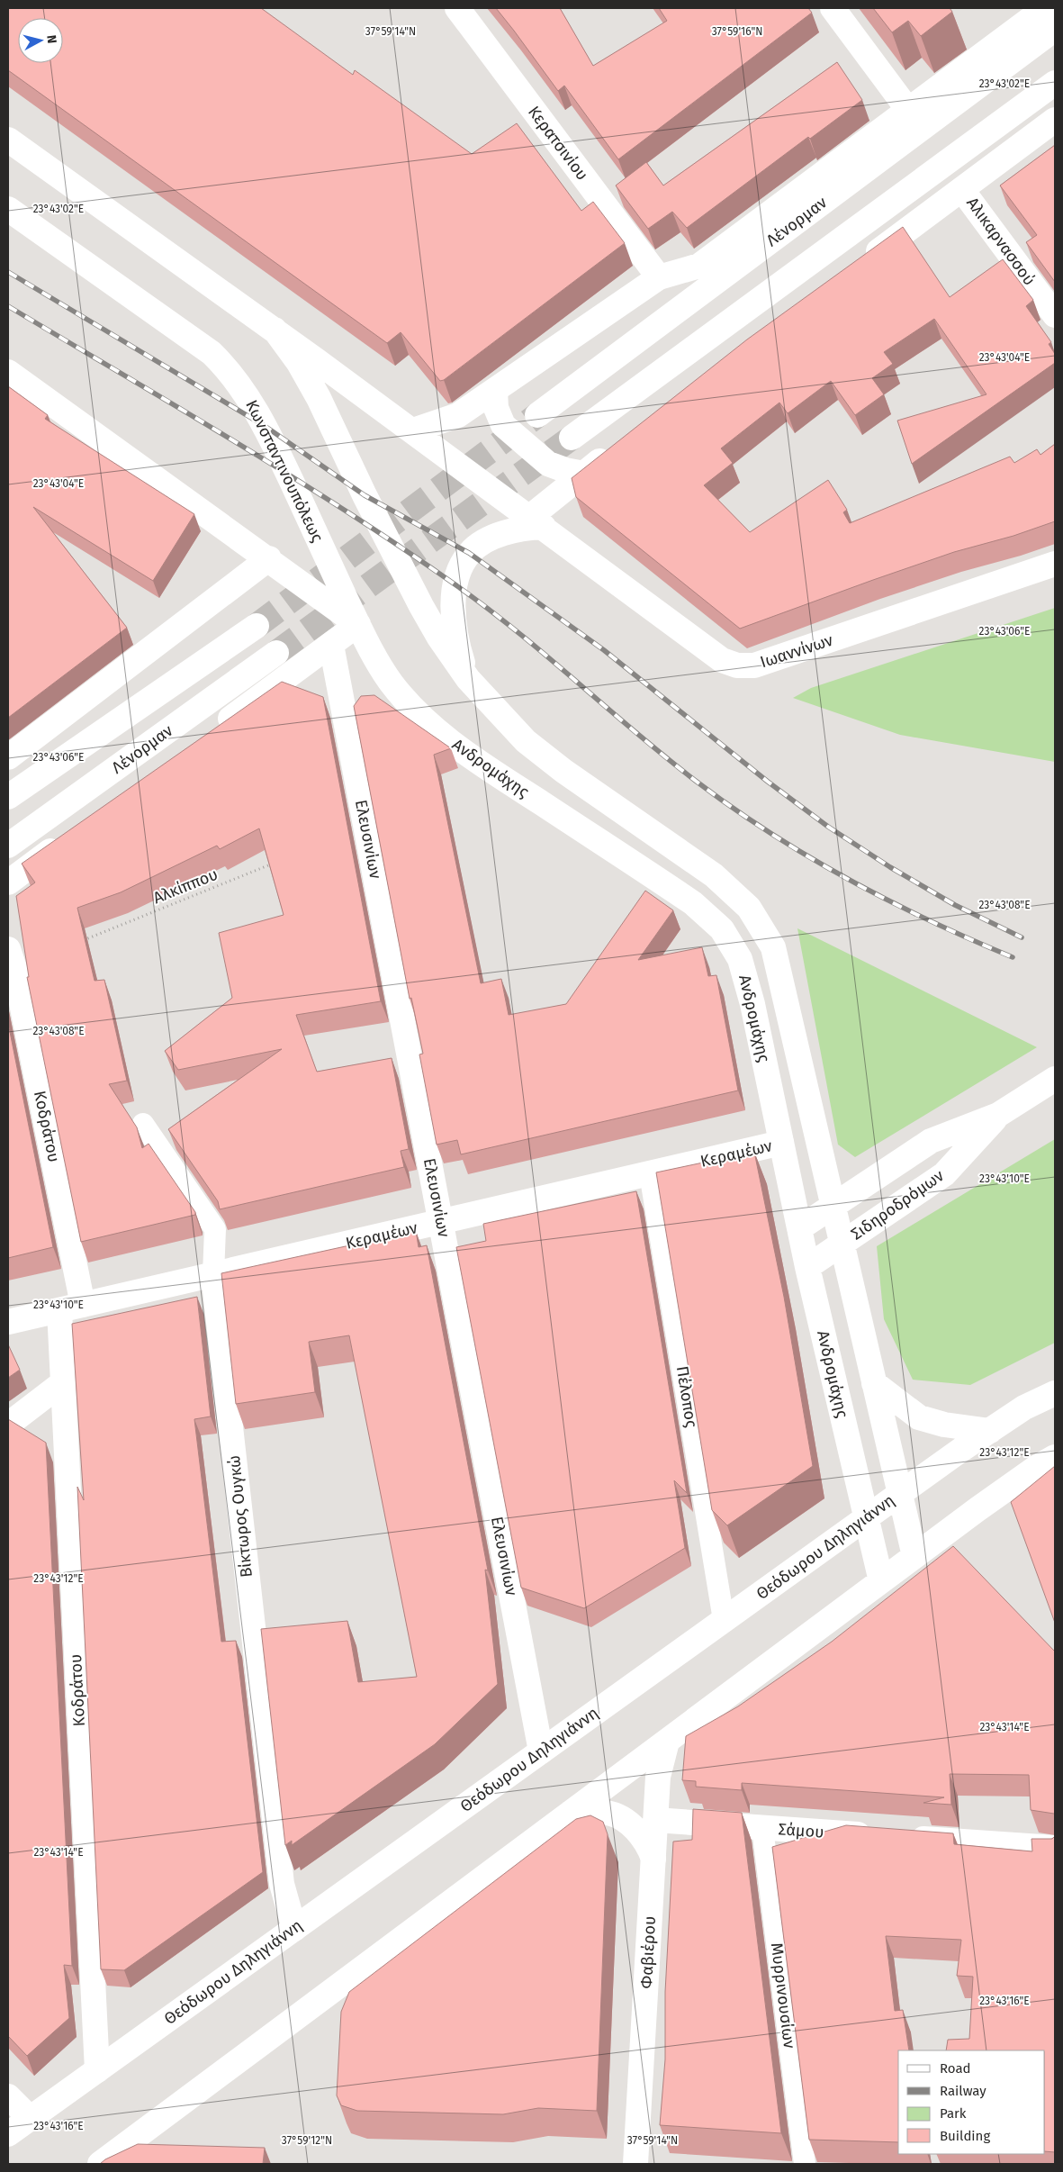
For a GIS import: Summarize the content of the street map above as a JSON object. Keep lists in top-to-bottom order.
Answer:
{
  "streets": {
    "street": [
      "Κερατσινίου",
      "Λένορμαν",
      "Αλικαρνασσού",
      "Κωνσταντινουπόλεως",
      "Ιωαννίνων",
      "Ανδρομάχης",
      "Ελευσινίων",
      "Κοδράτου",
      "Κεραμέων",
      "Σιδηροδρόμων",
      "Βίκτωρος Ουγκώ",
      "Θεόδωρου Δηληγιάννη",
      "Σάμου",
      "Φαβιέρου"
    ],
    "lane": ["Πέλοπος", "Μυρρινουσίων"],
    "path": ["Αλκίππου"]
  },
  "crossings": [
    ["Κωνσταντινουπόλεως", "Ανδρομάχης"],
    ["Ανδρομάχης", "Κεραμέων"],
    ["Ανδρομάχης", "Σιδηροδρόμων"],
    ["Ανδρομάχης", "Θεόδωρου Δηληγιάννη"],
    ["Ελευσινίων", "Κεραμέων"],
    ["Ελευσινίων", "Θεόδωρου Δηληγιάννη"],
    ["Κοδράτου", "Κεραμέων"],
    ["Κοδράτου", "Θεόδωρου Δηληγιάννη"],
    ["Κεραμέων", "Πέλοπος"],
    ["Κεραμέων", "Βίκτωρος Ουγκώ"],
    ["Πέλοπος", "Θεόδωρου Δηληγιάννη"],
    ["Βίκτωρος Ουγκώ", "Θεόδωρου Δηληγιάννη"],
    ["Σάμου", "Φαβιέρου"],
    ["Σάμου", "Μυρρινουσίων"]
  ],
  "legend": [
    "Road",
    "Railway",
    "Park",
    "Building"
  ],
  "north": "right",
  "coordinates": [
    "37°59'14\"N",
    "37°59'16\"N",
    "23°43'02\"E",
    "23°43'04\"E",
    "23°43'06\"E",
    "23°43'08\"E",
    "23°43'10\"E",
    "23°43'12\"E",
    "23°43'14\"E",
    "23°43'16\"E",
    "37°59'12\"N"
  ]
}
